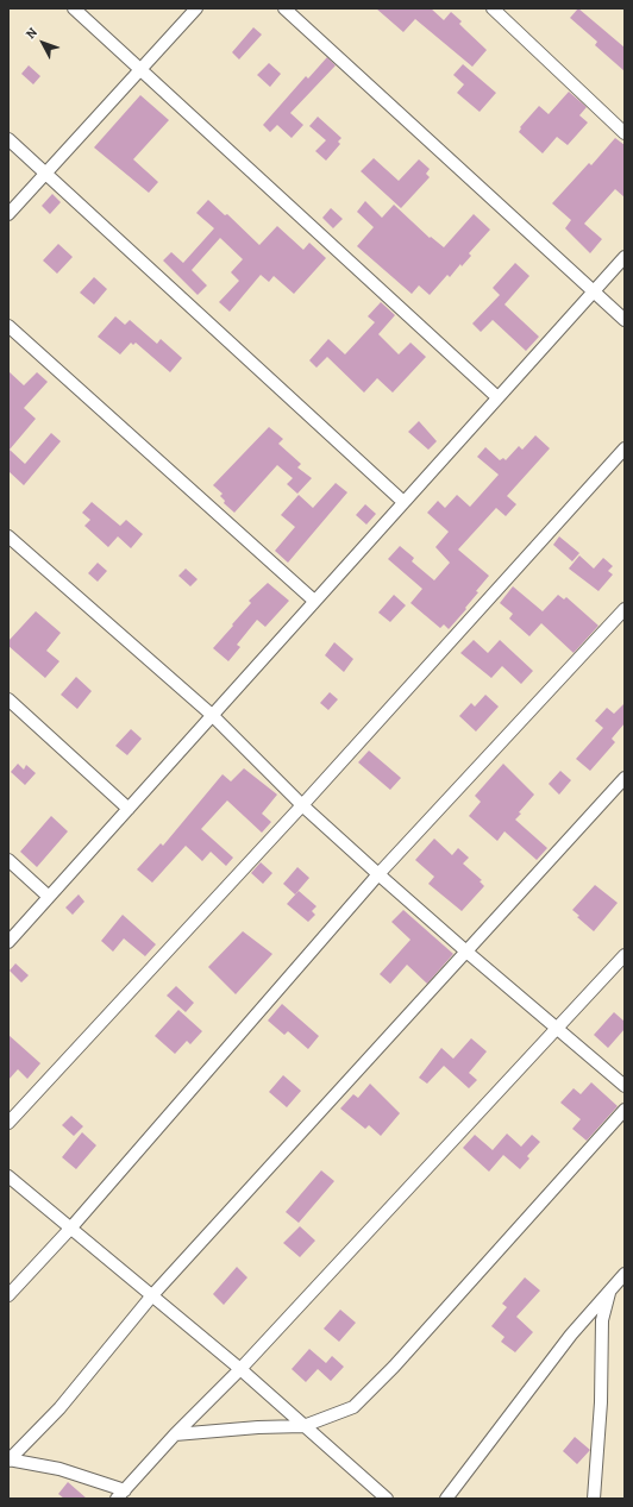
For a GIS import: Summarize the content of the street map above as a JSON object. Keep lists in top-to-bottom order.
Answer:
{
  "north": "top left"
}
